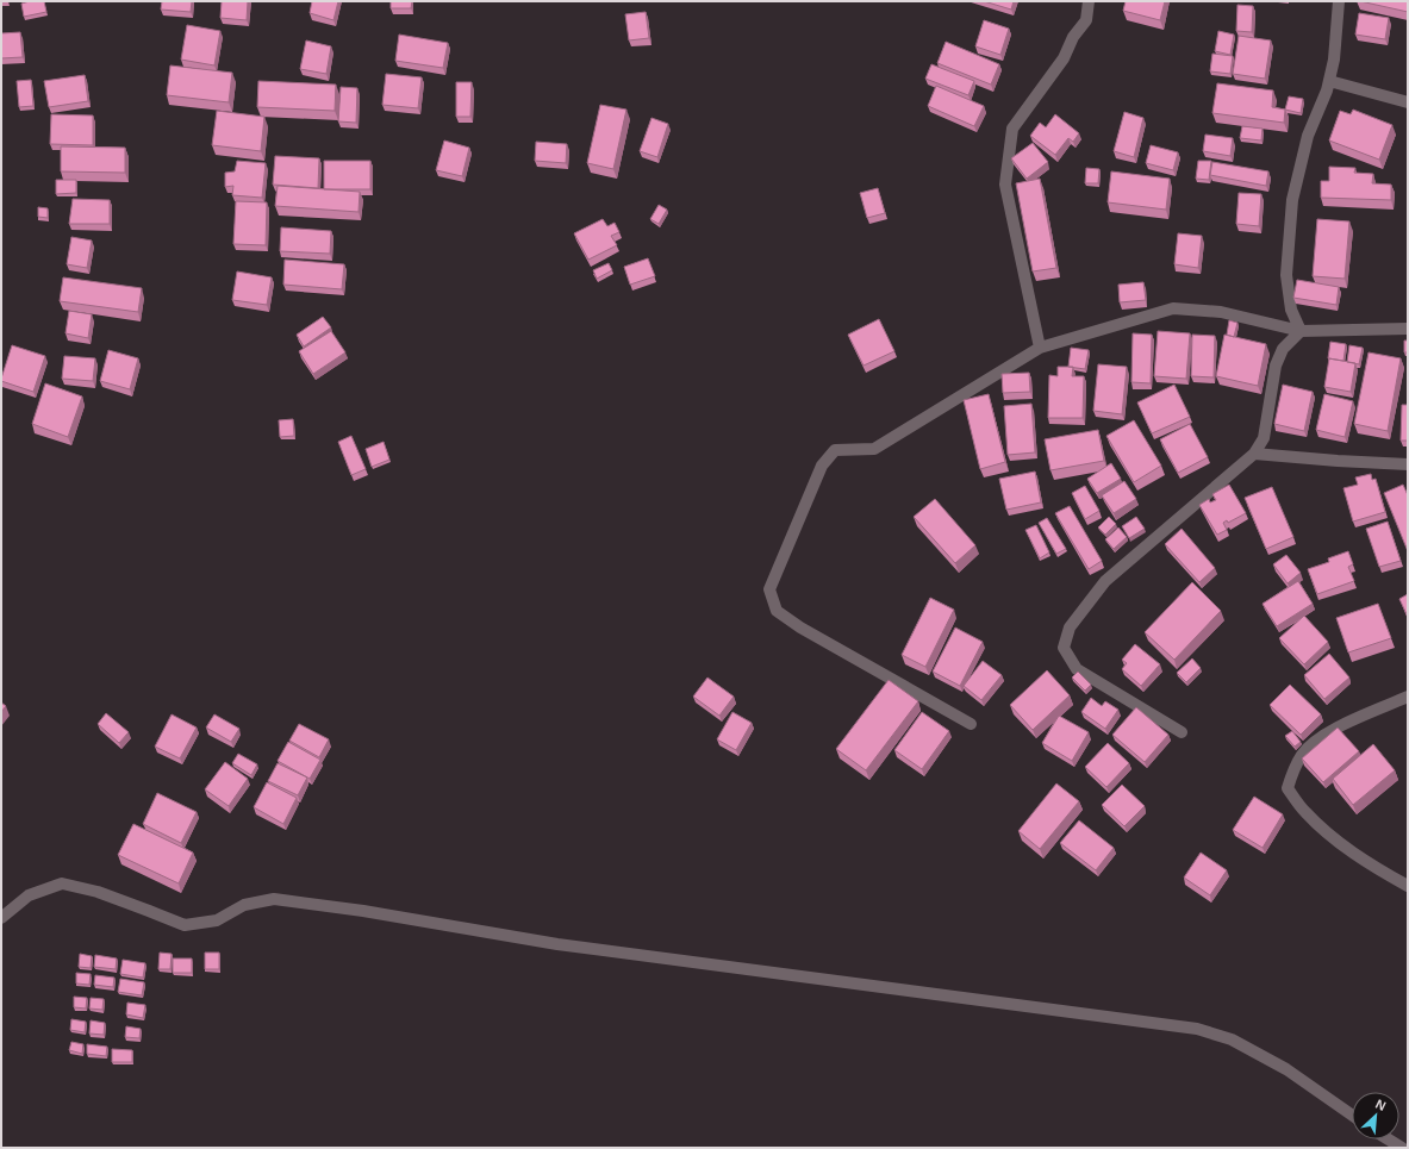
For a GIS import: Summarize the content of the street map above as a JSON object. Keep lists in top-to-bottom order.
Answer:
{
  "north": "top right"
}
